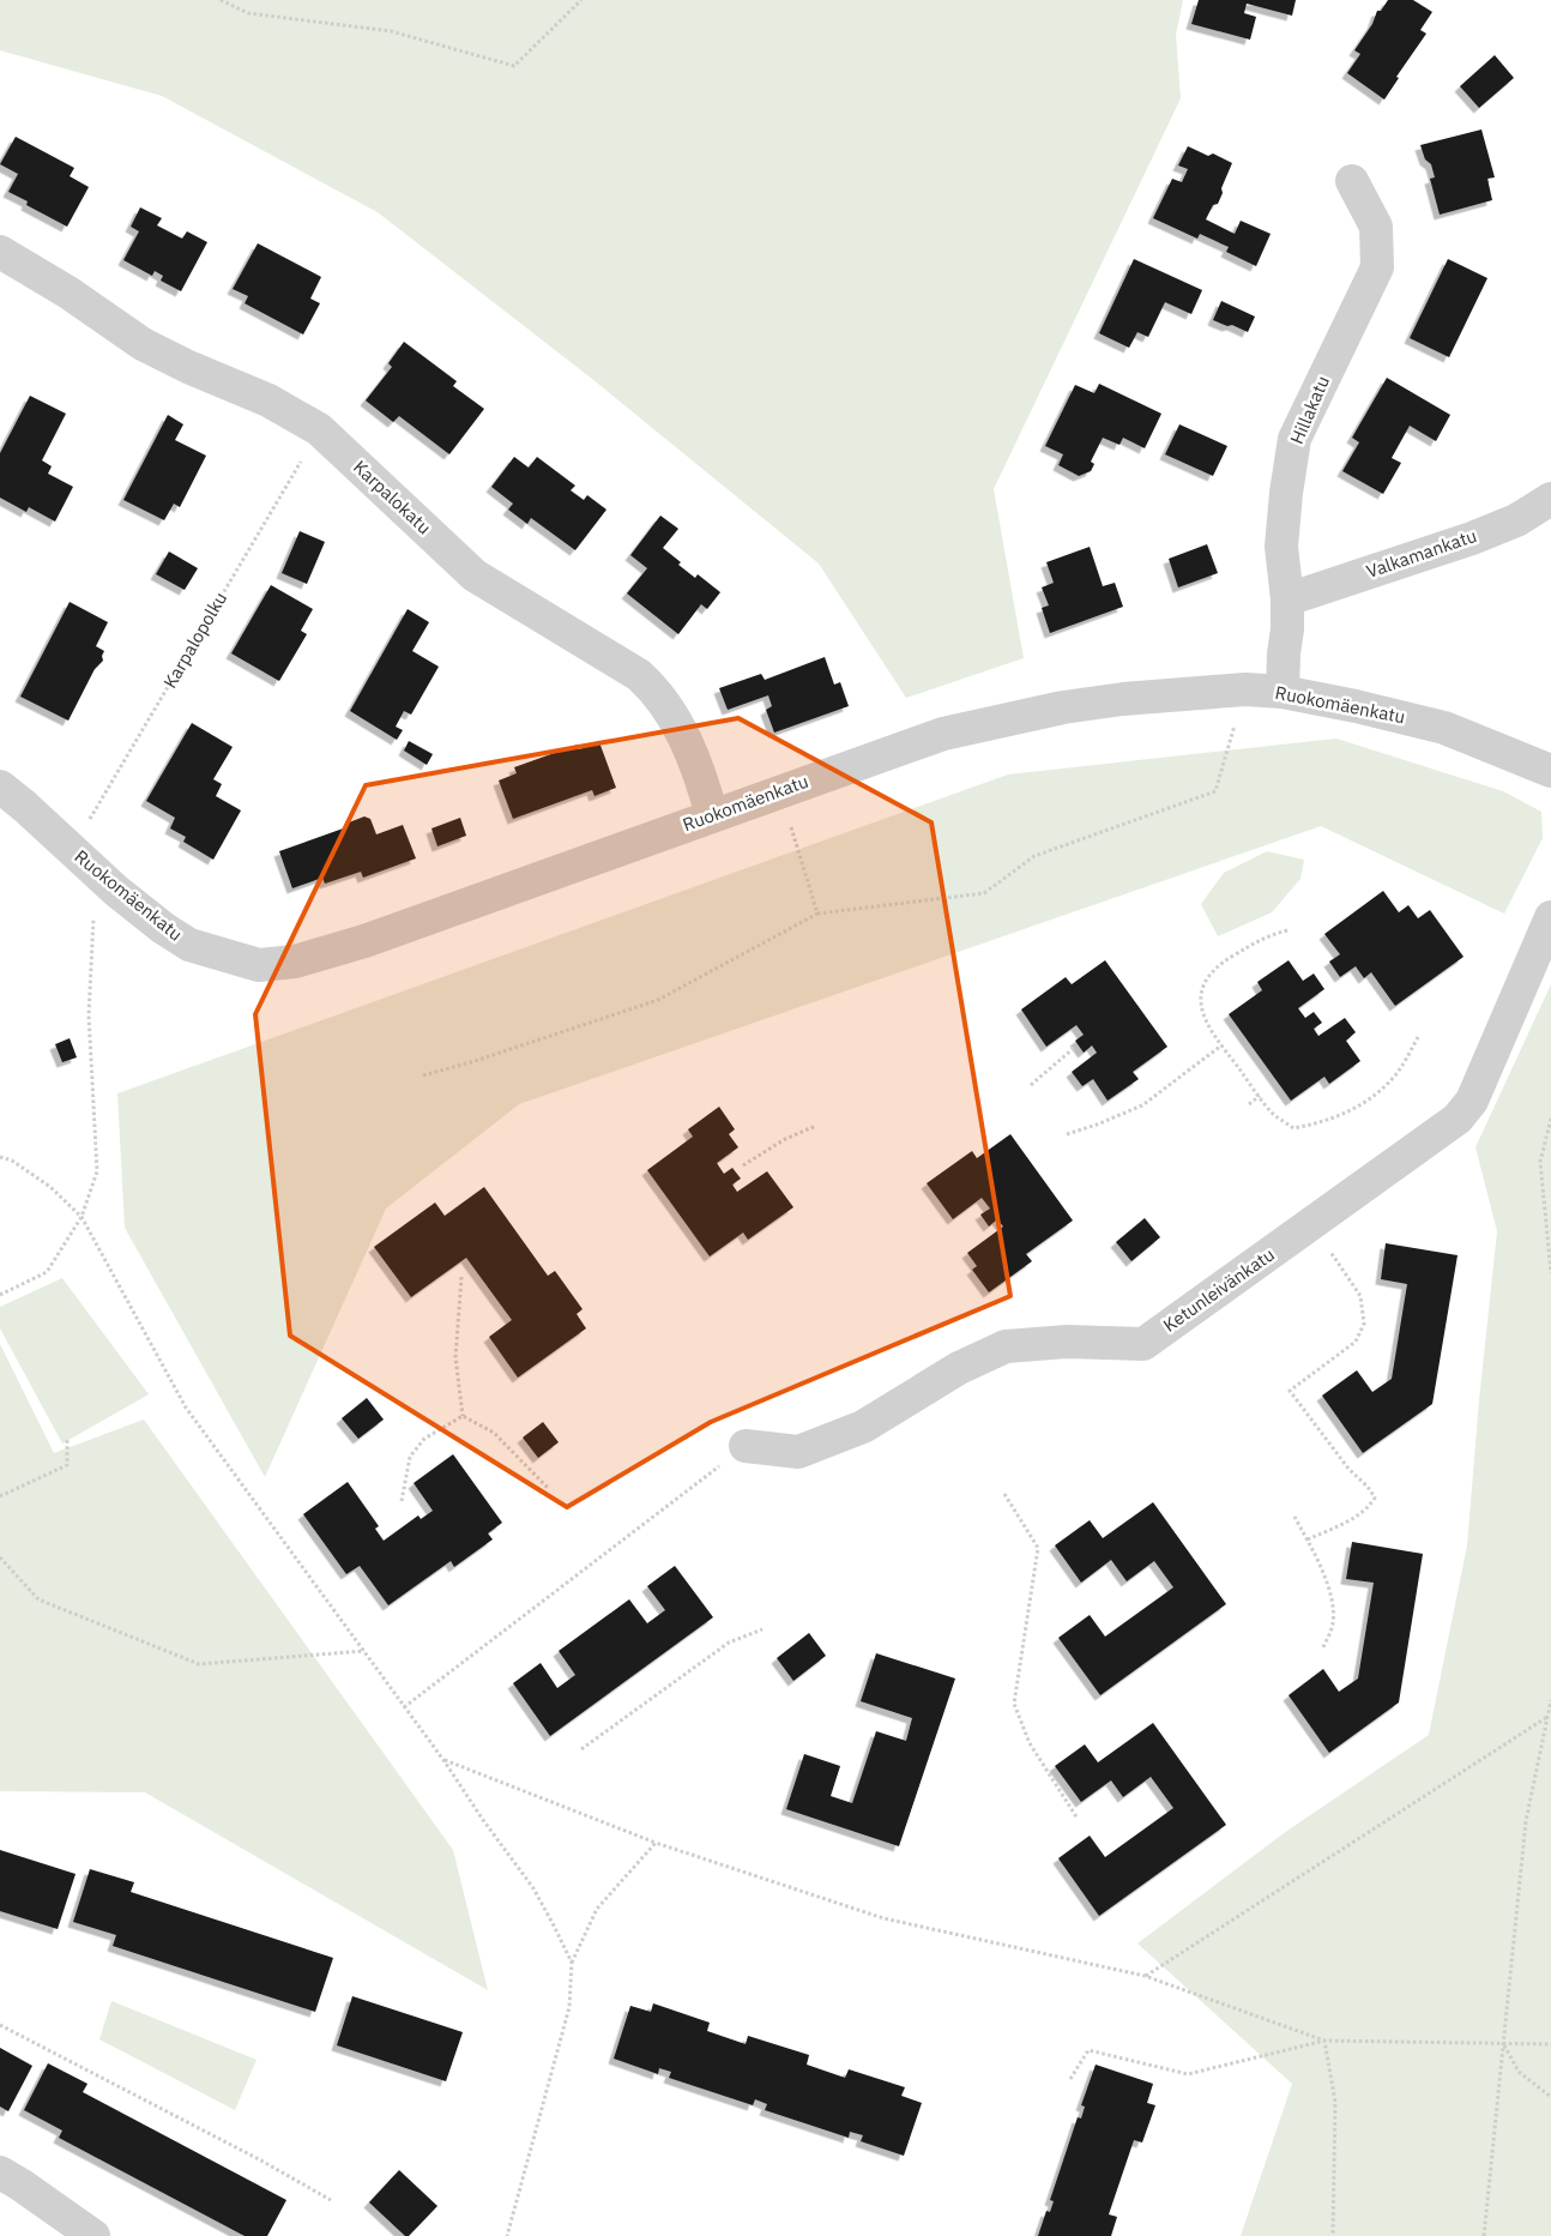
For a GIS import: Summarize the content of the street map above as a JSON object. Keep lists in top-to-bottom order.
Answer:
{
  "streets": {
    "street": [
      "Hillakatu",
      "Karpalokatu",
      "Valkamankatu",
      "Ruokomäenkatu",
      "Ketunleivänkatu"
    ],
    "path": ["Karpalopolku"]
  },
  "crossings": [
    ["Hillakatu", "Valkamankatu"],
    ["Hillakatu", "Ruokomäenkatu"],
    ["Karpalokatu", "Karpalopolku"],
    ["Karpalokatu", "Ruokomäenkatu"],
    ["Karpalopolku", "Ruokomäenkatu"]
  ]
}
